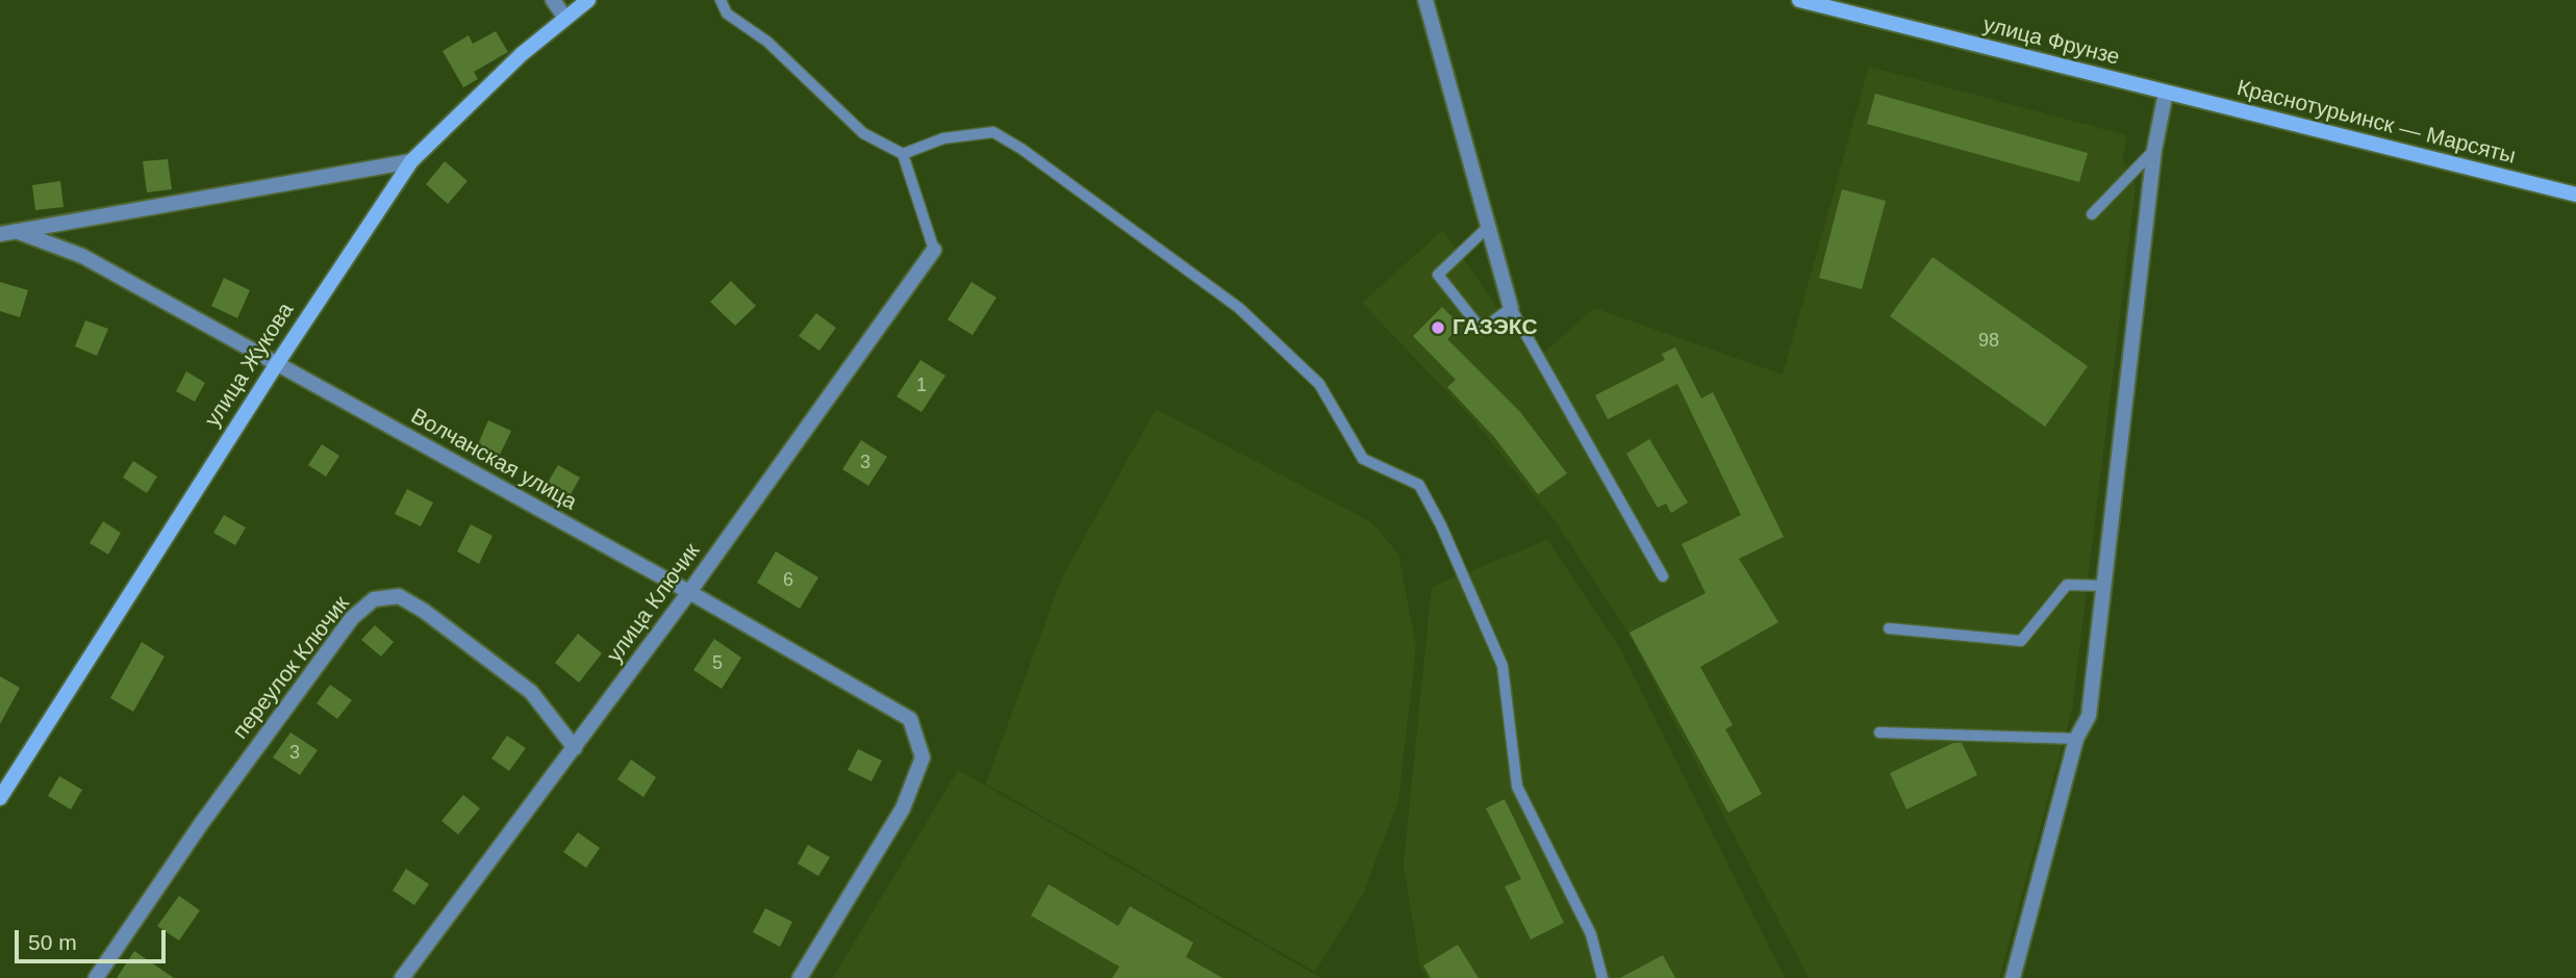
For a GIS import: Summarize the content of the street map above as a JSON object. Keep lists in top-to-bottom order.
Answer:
{
  "streets": {
    "main road": ["улица Фрунзе", "Краснотурьинск — Марсяты", "улица Жукова"],
    "street": ["Волчанская улица", "улица Ключик", "переулок Ключик"]
  },
  "crossings": [
    ["улица Фрунзе", "Краснотурьинск — Марсяты"],
    ["улица Жукова", "Волчанская улица"],
    ["Волчанская улица", "улица Ключик"],
    ["улица Ключик", "переулок Ключик"]
  ],
  "places": ["ГАЗЭКС"],
  "house_numbers": [
    "98",
    "1",
    "3",
    "6",
    "5",
    "3"
  ],
  "scale_bar": "50 m"
}
